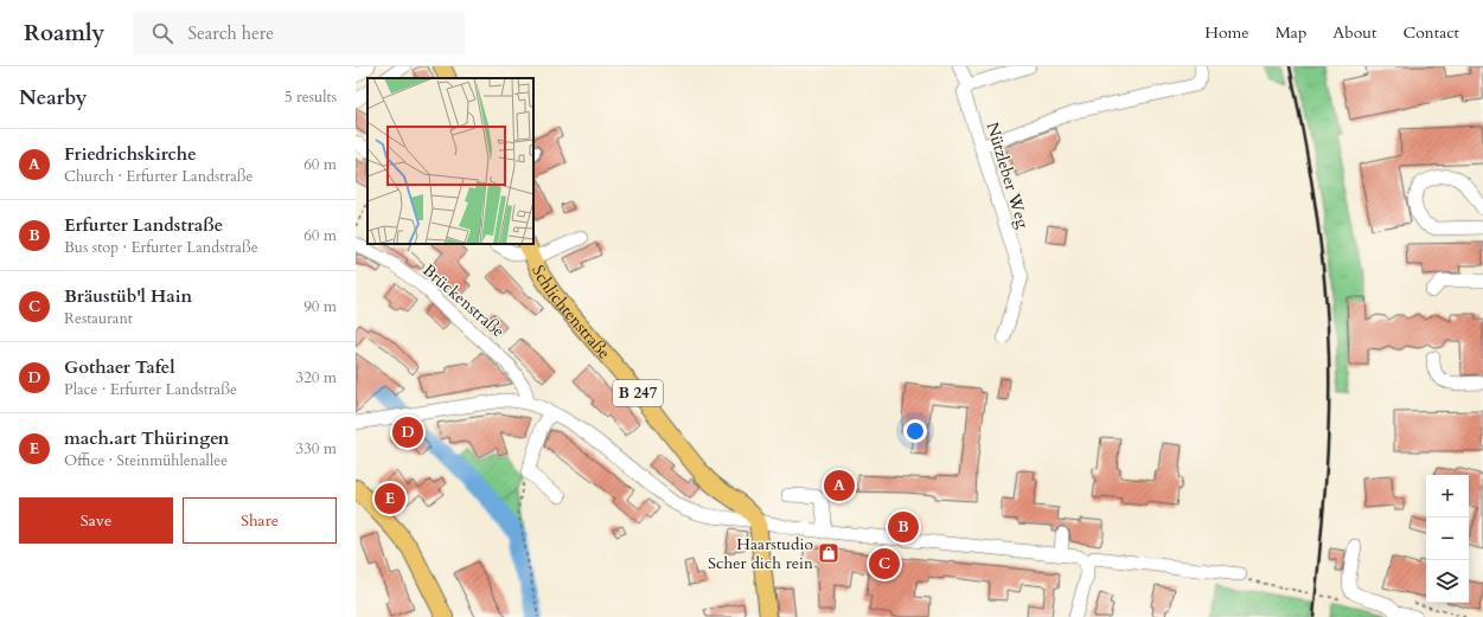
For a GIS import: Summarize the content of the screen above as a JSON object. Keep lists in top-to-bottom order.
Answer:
{
  "streets": {
    "main road": ["Schlichtenstraße", "B 247"],
    "street": ["Nützleber Weg", "Brückenstraße"]
  },
  "places": {
    "shop": ["Haarstudio Scher dich rein"]
  },
  "page": {
    "header": "Roamly",
    "search": "Search here",
    "nav": [
      "Home",
      "Map",
      "About",
      "Contact"
    ],
    "heading": ["Nearby", "5 results"],
    "list": [
      {
        "mark": "A",
        "name": "Friedrichskirche",
        "note": "Church · Erfurter Landstraße",
        "value": "60 m"
      },
      {
        "mark": "B",
        "name": "Erfurter Landstraße",
        "note": "Bus stop · Erfurter Landstraße",
        "value": "60 m"
      },
      {
        "mark": "C",
        "name": "Bräustüb'l Hain",
        "note": "Restaurant",
        "value": "90 m"
      },
      {
        "mark": "D",
        "name": "Gothaer Tafel",
        "note": "Place · Erfurter Landstraße",
        "value": "320 m"
      },
      {
        "mark": "E",
        "name": "mach.art Thüringen",
        "note": "Office · Steinmühlenallee",
        "value": "330 m"
      }
    ],
    "pins": [
      "D",
      "A",
      "E",
      "B",
      "C"
    ],
    "map_buttons": ["+", "−"],
    "buttons": ["Save", "Share"]
  }
}
